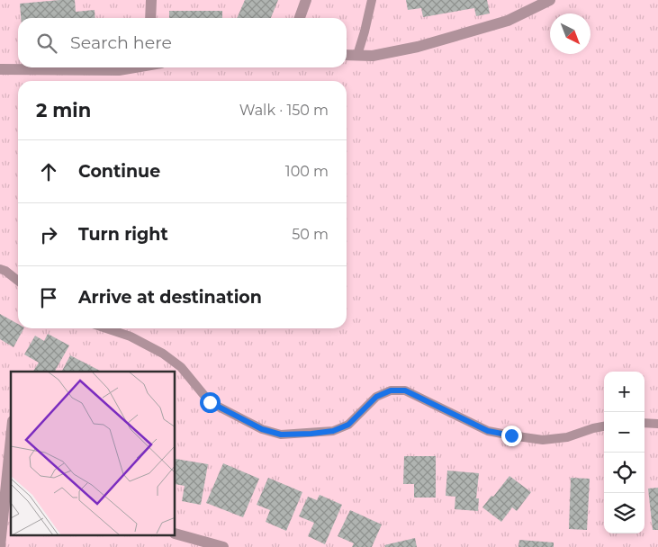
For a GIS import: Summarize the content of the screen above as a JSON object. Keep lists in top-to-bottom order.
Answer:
{
  "north": "bottom right",
  "page": {
    "search": "Search here",
    "heading": ["2 min", "Walk · 150 m"],
    "list": [
      ["Continue", "100 m"],
      ["Turn right", "50 m"],
      "Arrive at destination"
    ],
    "map_buttons": ["+", "−"]
  }
}
